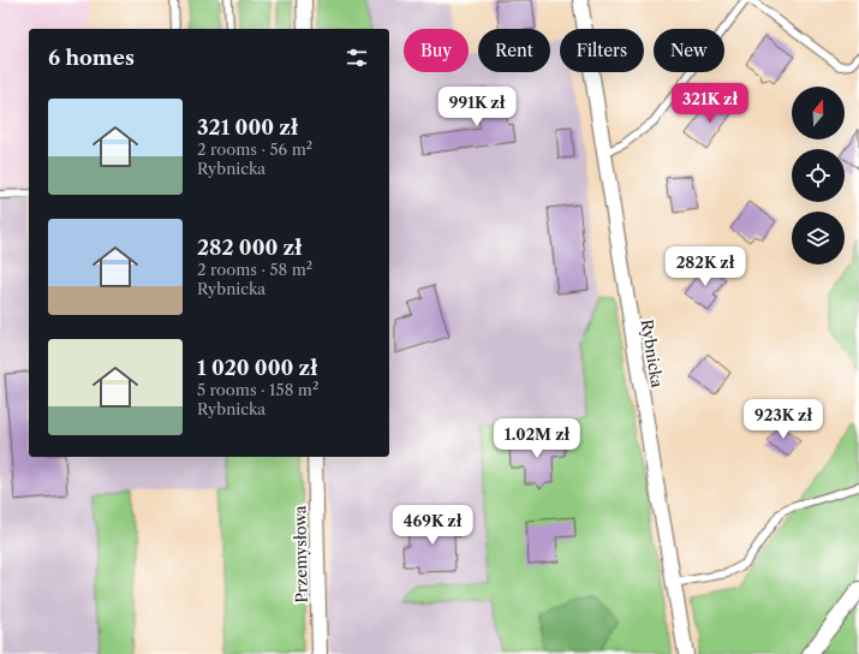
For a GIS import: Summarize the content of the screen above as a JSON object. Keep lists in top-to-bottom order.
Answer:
{
  "streets": {
    "street": ["Rybnicka", "Przemysłowa"]
  },
  "north": "top",
  "page": {
    "chip": [
      "Buy",
      "Rent",
      "Filters",
      "New"
    ],
    "heading": "6 homes",
    "price": [
      "321K zł",
      "991K zł",
      "282K zł",
      "923K zł",
      "1.02M zł",
      "469K zł"
    ],
    "list": [
      {
        "name": "321 000 zł",
        "note": "2 rooms · 56 m² · Rybnicka"
      },
      {
        "name": "282 000 zł",
        "note": "2 rooms · 58 m² · Rybnicka"
      },
      {
        "name": "1 020 000 zł",
        "note": "5 rooms · 158 m² · Rybnicka"
      }
    ]
  }
}
